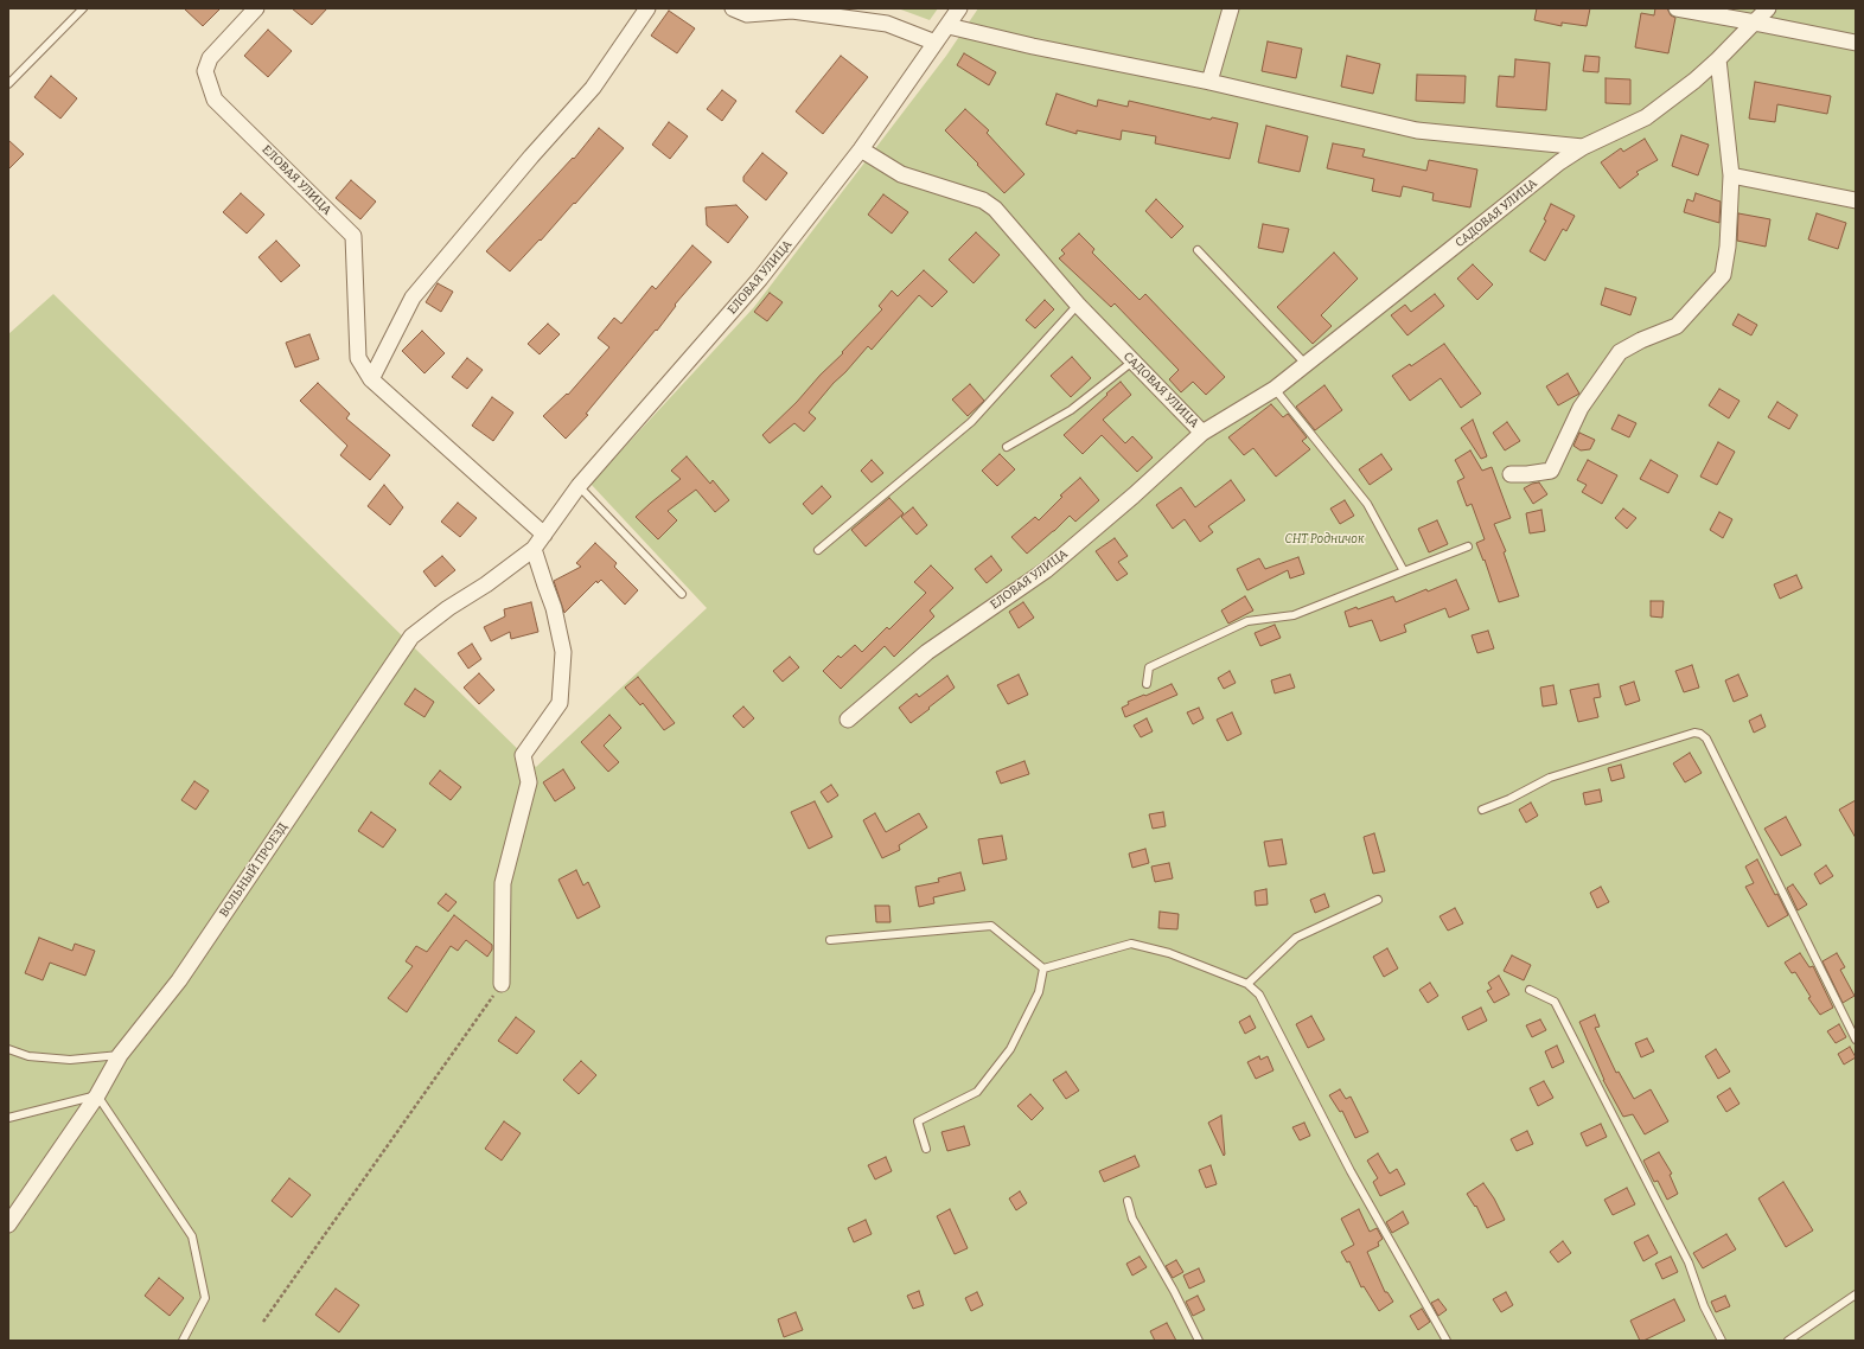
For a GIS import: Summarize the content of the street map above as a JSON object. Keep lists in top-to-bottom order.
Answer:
{
  "streets": {
    "street": ["ЕЛОВАЯ УЛИЦА", "САДОВАЯ УЛИЦА", "ВОЛЬНЫЙ ПРОЕЗД"]
  },
  "crossings": [
    ["ЕЛОВАЯ УЛИЦА", "САДОВАЯ УЛИЦА"],
    ["ЕЛОВАЯ УЛИЦА", "ВОЛЬНЫЙ ПРОЕЗД"]
  ],
  "parks": ["СНТ Родничок"]
}
